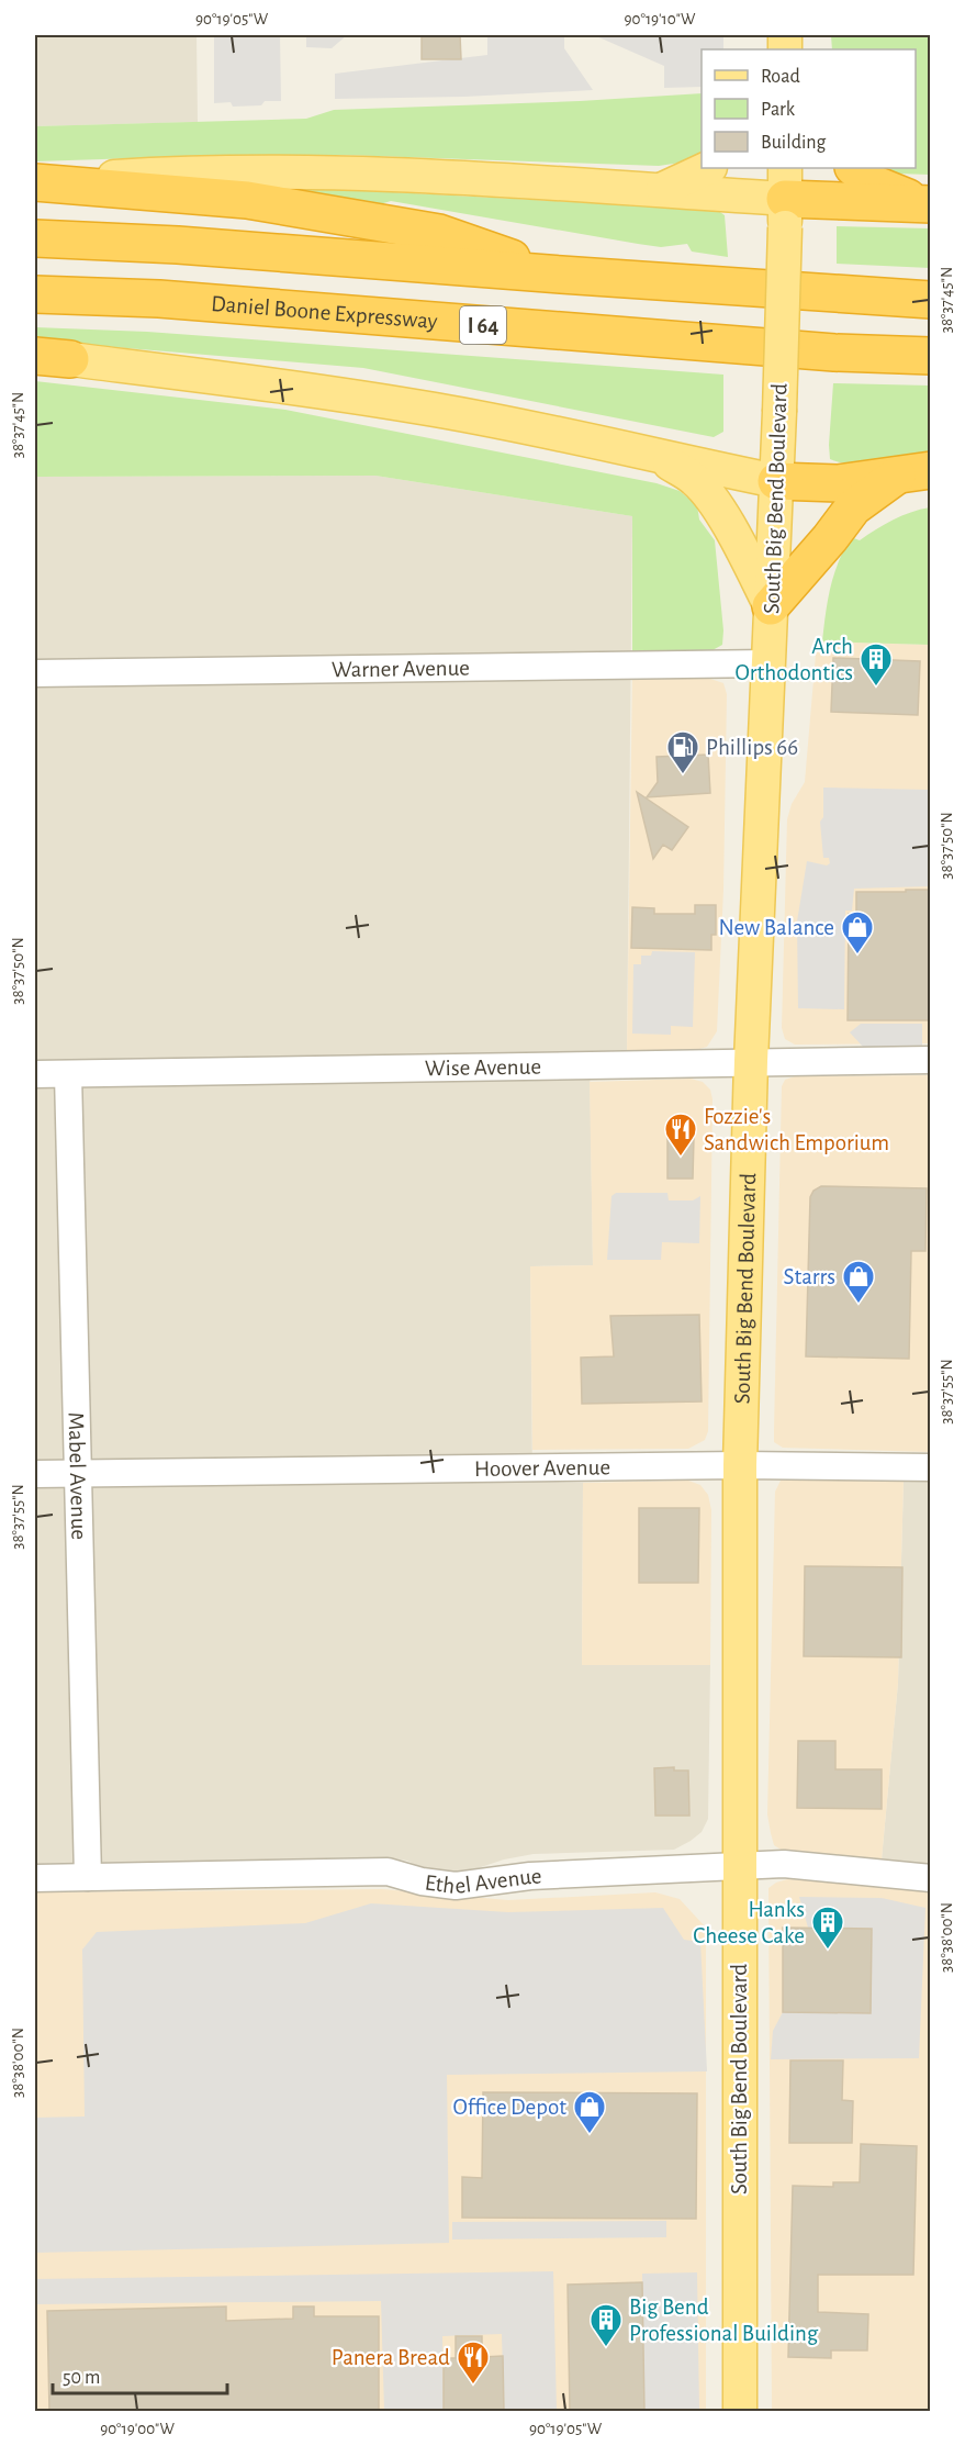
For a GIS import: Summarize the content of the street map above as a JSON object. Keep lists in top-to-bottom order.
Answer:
{
  "streets": {
    "highway": ["Daniel Boone Expressway", "I 64"],
    "main road": ["South Big Bend Boulevard"],
    "street": [
      "Warner Avenue",
      "Wise Avenue",
      "Hoover Avenue",
      "Mabel Avenue",
      "Ethel Avenue"
    ]
  },
  "crossings": [
    ["South Big Bend Boulevard", "Warner Avenue"],
    ["South Big Bend Boulevard", "Wise Avenue"],
    ["South Big Bend Boulevard", "Hoover Avenue"],
    ["South Big Bend Boulevard", "Ethel Avenue"],
    ["Wise Avenue", "Mabel Avenue"],
    ["Hoover Avenue", "Mabel Avenue"],
    ["Mabel Avenue", "Ethel Avenue"]
  ],
  "places": {
    "building": ["Arch Orthodontics", "Hanks Cheese Cake", "Big Bend Professional Building"],
    "fuel station": ["Phillips 66"],
    "shop": ["New Balance", "Starrs", "Office Depot"],
    "restaurant": ["Fozzie's Sandwich Emporium", "Panera Bread"]
  },
  "legend": ["Road", "Park", "Building"],
  "scale_bar": "50 m",
  "coordinates": [
    "90°19'05\"W",
    "90°19'10\"W",
    "38°37'45\"N",
    "38°37'50\"N",
    "38°37'55\"N",
    "38°38'00\"N",
    "90°19'00\"W"
  ]
}
